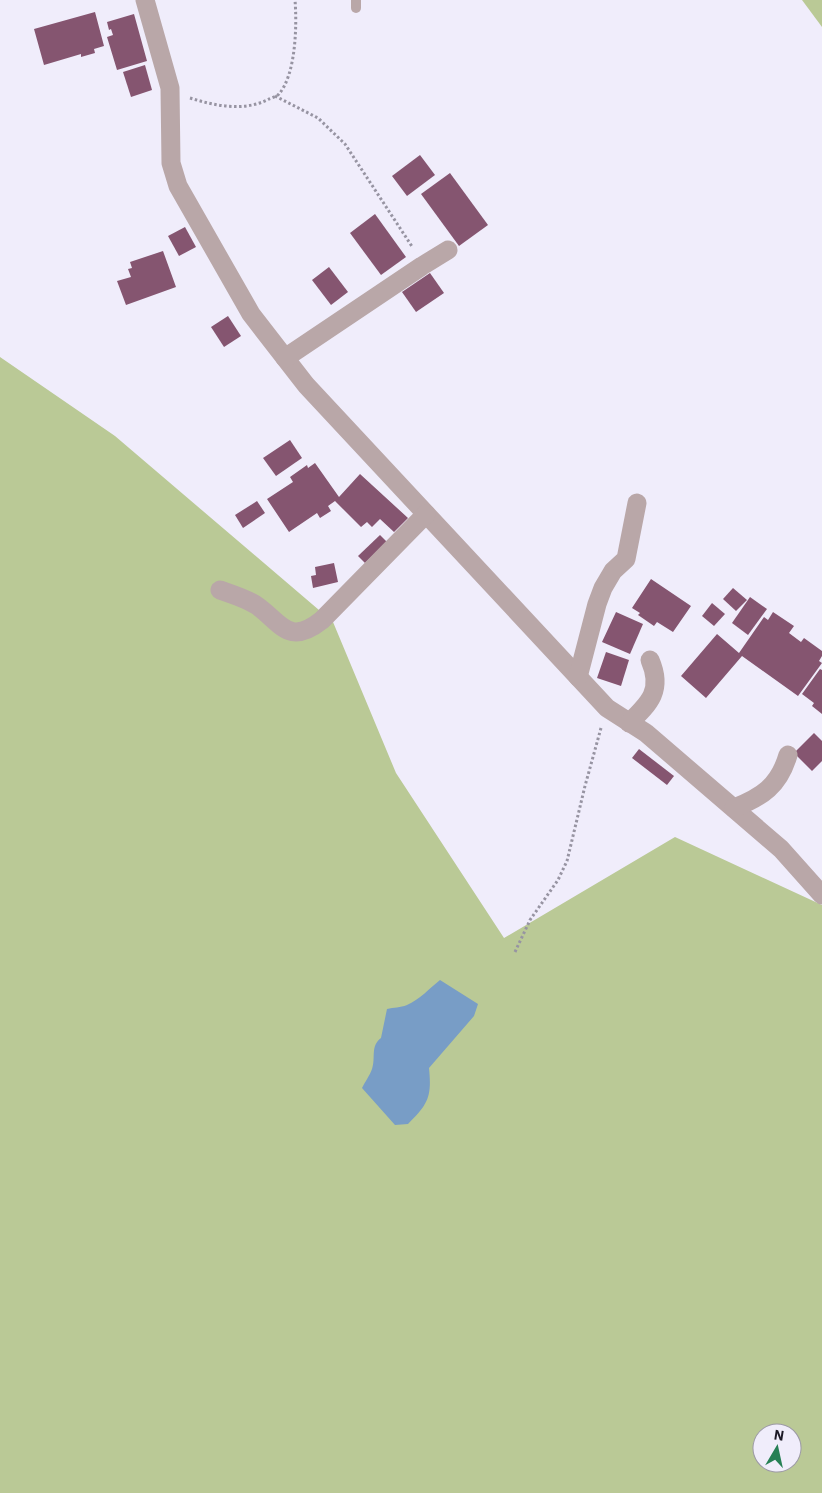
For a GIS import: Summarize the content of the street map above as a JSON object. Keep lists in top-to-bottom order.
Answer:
{
  "north": "top"
}
